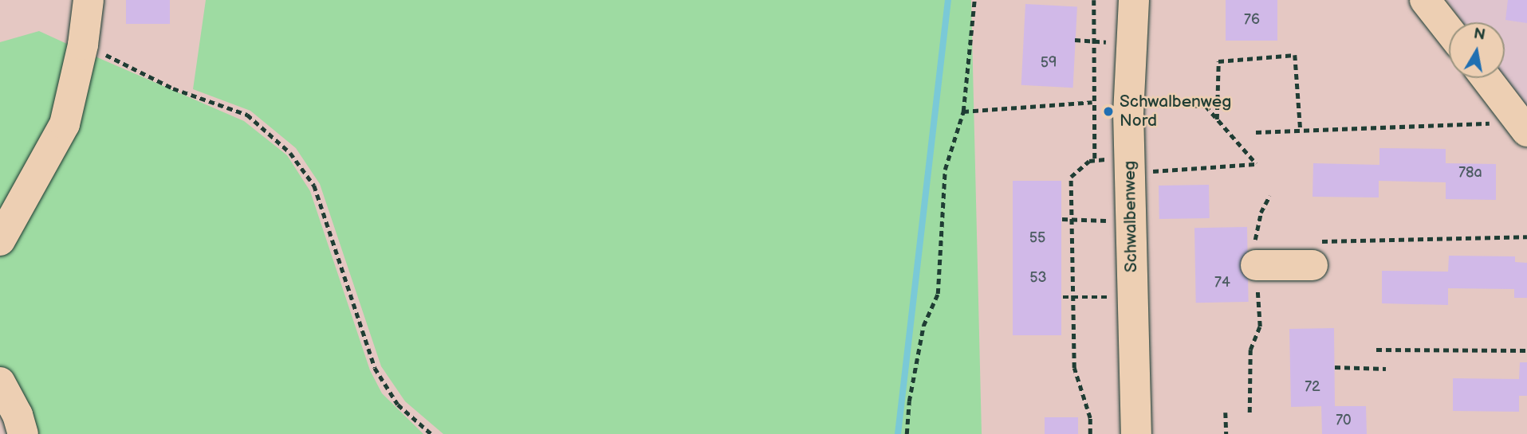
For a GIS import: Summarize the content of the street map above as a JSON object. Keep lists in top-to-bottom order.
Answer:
{
  "streets": {
    "street": ["Schwalbenweg"]
  },
  "places": ["Schwalbenweg Nord"],
  "house_numbers": [
    "76",
    "59",
    "78a",
    "55",
    "53",
    "74",
    "72",
    "70"
  ],
  "north": "top"
}
